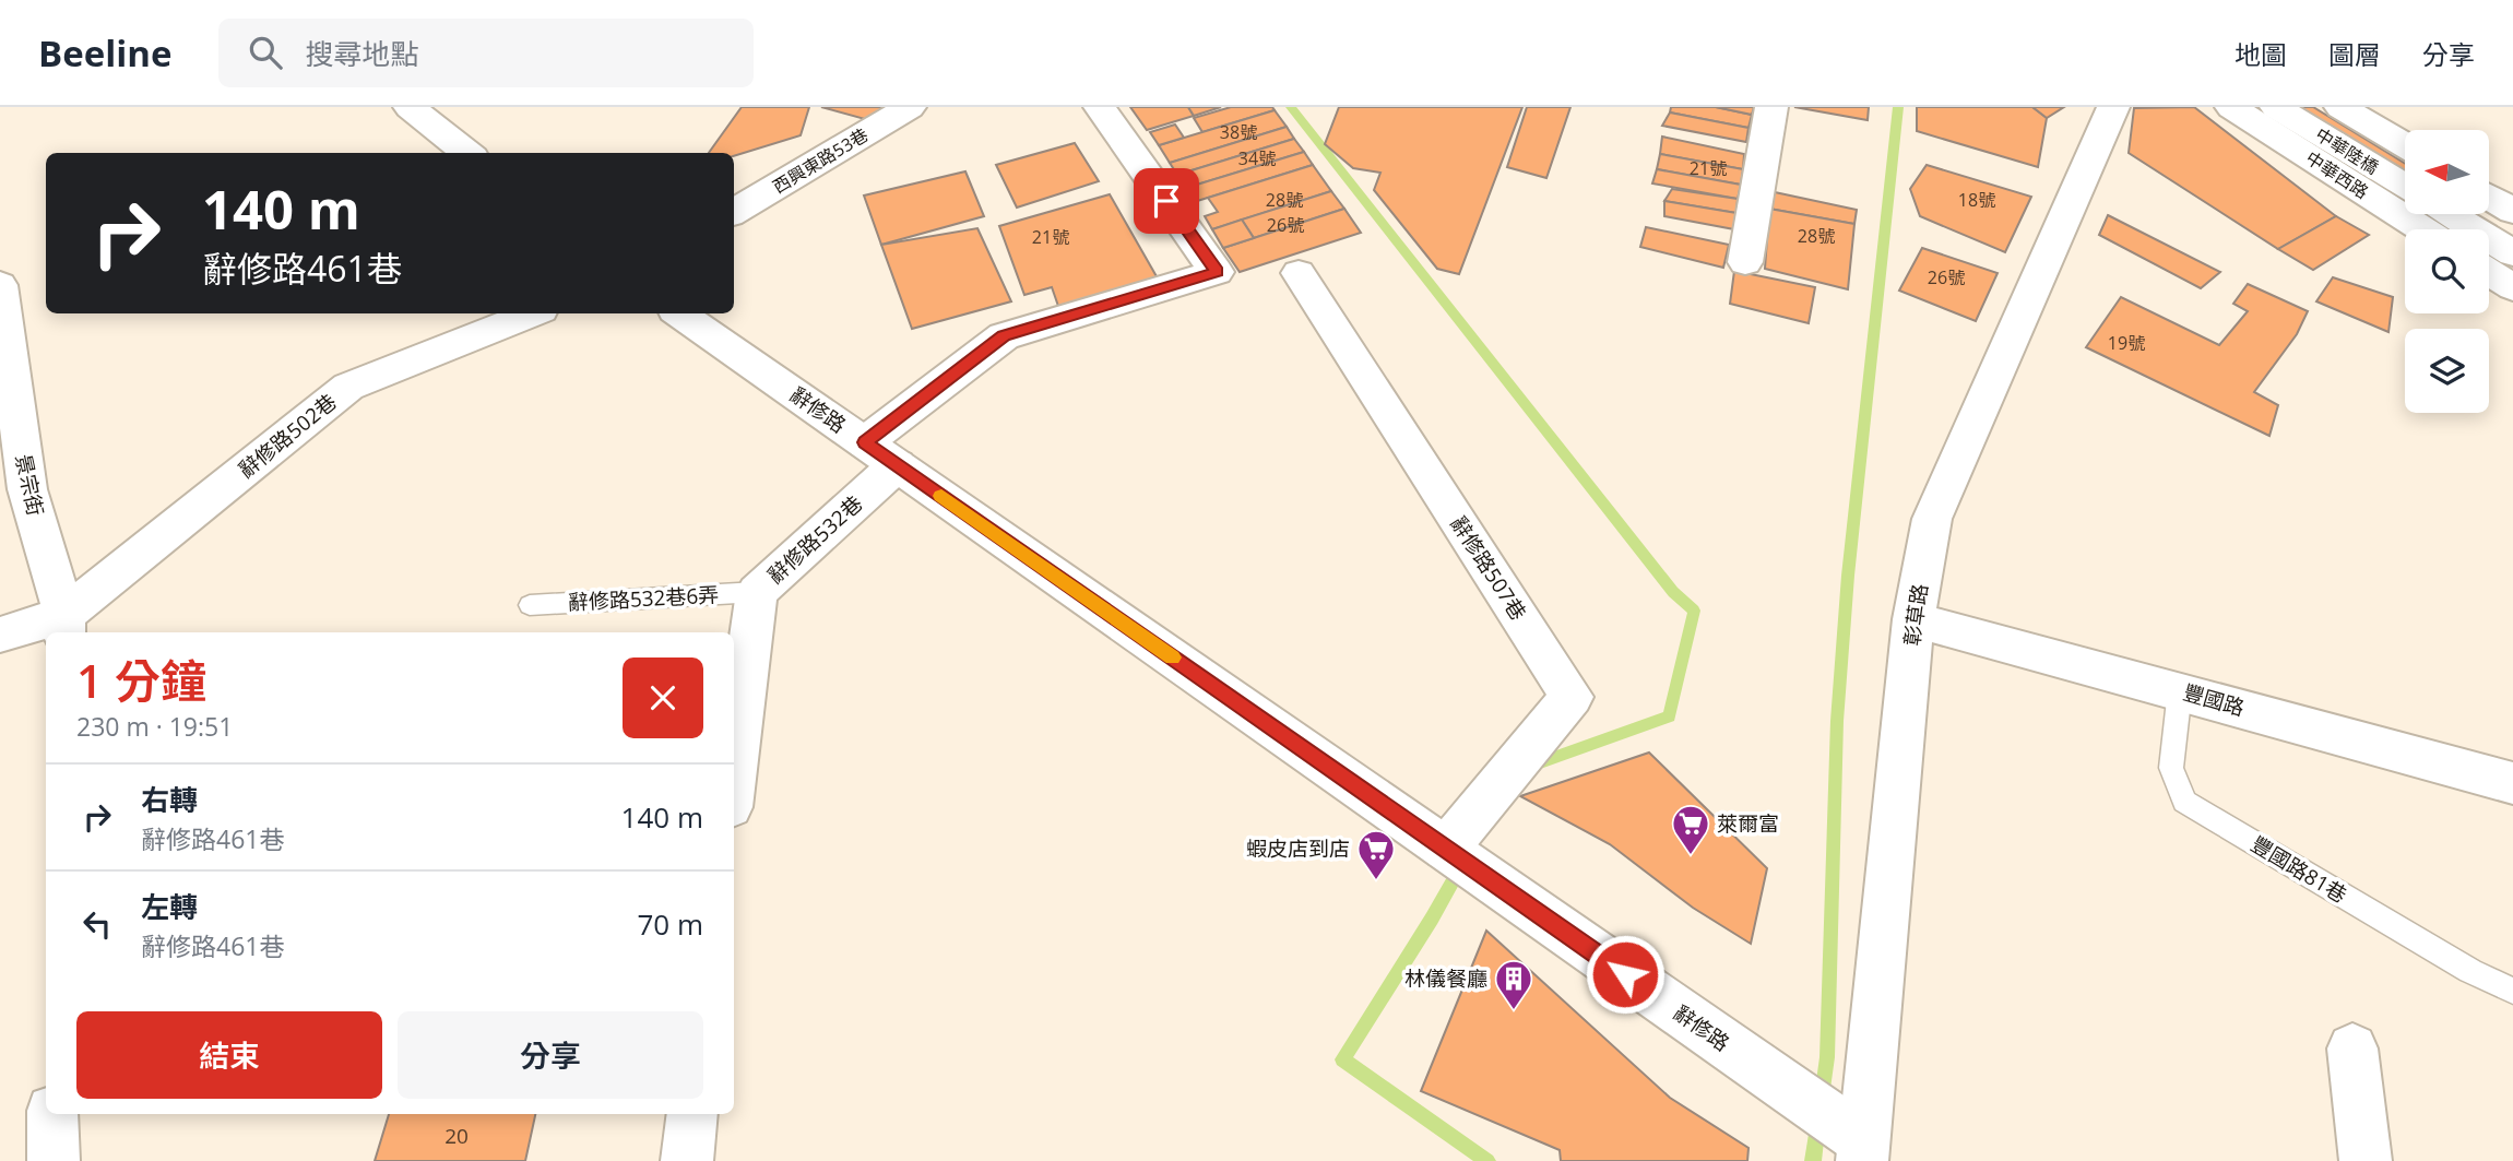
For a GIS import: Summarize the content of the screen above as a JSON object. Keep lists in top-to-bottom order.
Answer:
{
  "streets": {
    "street": [
      "中華陸橋",
      "西興東路53巷",
      "中華西路",
      "辭修路",
      "辭修路502巷",
      "景宗街",
      "辭修路532巷",
      "辭修路507巷",
      "彰草路",
      "豐國路"
    ],
    "lane": ["辭修路532巷6弄", "豐國路81巷"]
  },
  "crossings": [
    ["辭修路", "辭修路532巷"],
    ["辭修路", "辭修路507巷"],
    ["辭修路", "彰草路"],
    ["辭修路502巷", "景宗街"],
    ["辭修路532巷", "辭修路532巷6弄"],
    ["彰草路", "豐國路"],
    ["豐國路", "豐國路81巷"]
  ],
  "places": {
    "supermarket": ["萊爾富", "蝦皮店到店"],
    "building": ["林儀餐廳"]
  },
  "house_numbers": [
    "38號",
    "34號",
    "21號",
    "28號",
    "18號",
    "26號",
    "28號",
    "21號",
    "26號",
    "19號",
    "20"
  ],
  "north": "left",
  "page": {
    "header": "Beeline",
    "search": "搜尋地點",
    "nav": ["地圖", "圖層", "分享"],
    "turn": ["140 m", "辭修路461巷"],
    "heading": ["1 分鐘", "230 m · 19:51"],
    "list": [
      {
        "name": "右轉",
        "note": "辭修路461巷",
        "value": "140 m"
      },
      {
        "name": "左轉",
        "note": "辭修路461巷",
        "value": "70 m"
      }
    ],
    "buttons": ["結束", "分享"]
  }
}
